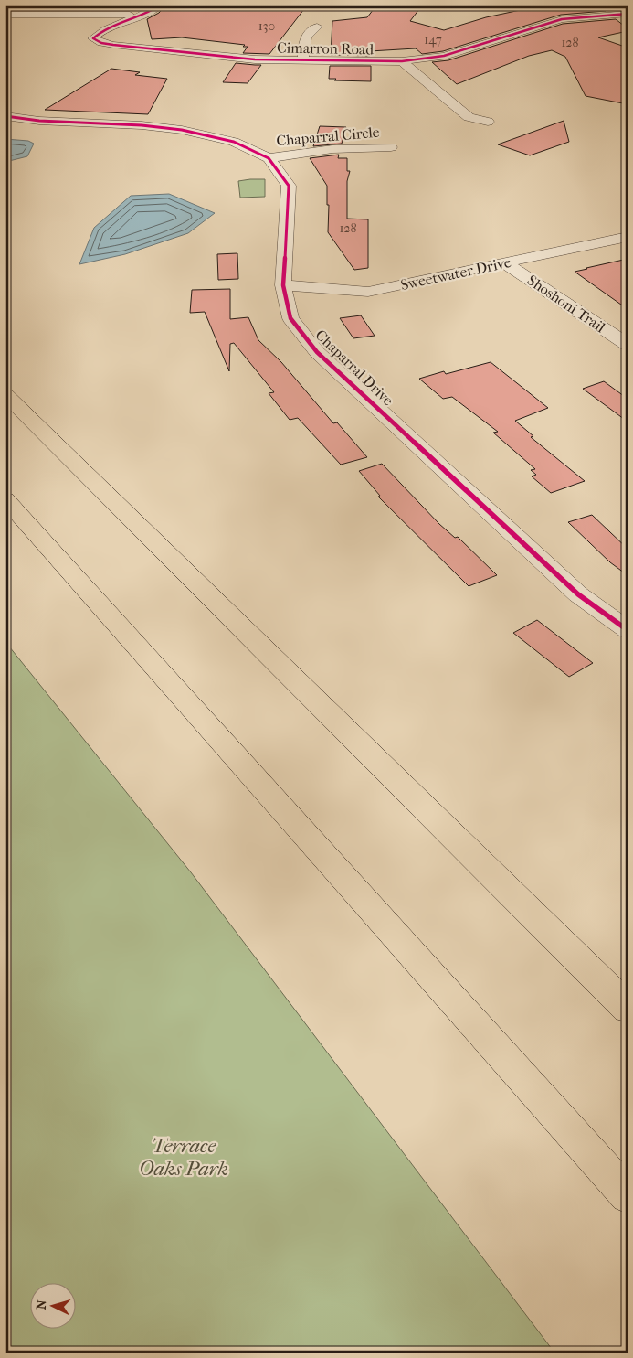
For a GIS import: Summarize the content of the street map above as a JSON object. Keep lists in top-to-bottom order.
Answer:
{
  "streets": {
    "street": [
      "Cimarron Road",
      "Chaparral Circle",
      "Sweetwater Drive",
      "Shoshoni Trail",
      "Chaparral Drive"
    ]
  },
  "crossings": [
    ["Chaparral Circle", "Chaparral Drive"],
    ["Sweetwater Drive", "Shoshoni Trail"],
    ["Sweetwater Drive", "Chaparral Drive"]
  ],
  "parks": ["Terrace Oaks Park"],
  "house_numbers": [
    "130",
    "147",
    "128",
    "128"
  ],
  "north": "left"
}
